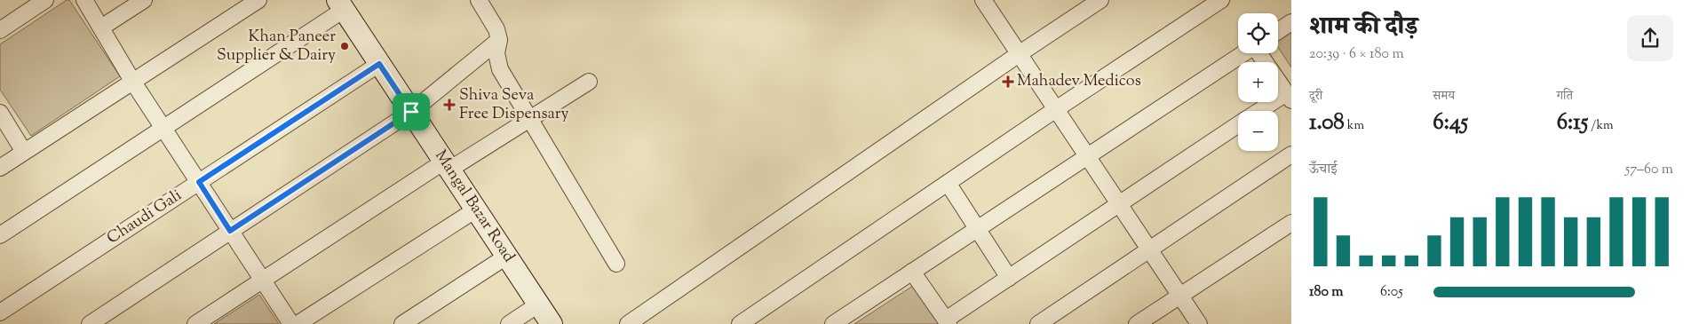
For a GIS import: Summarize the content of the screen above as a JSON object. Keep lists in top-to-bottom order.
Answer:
{
  "streets": {
    "street": ["Mangal Bazar Road", "Chaudi Gali"]
  },
  "crossings": [
    ["Mangal Bazar Road", "Chaudi Gali"]
  ],
  "places": {
    "other": ["Khan Paneer Supplier & Dairy"],
    "health": ["Mahadev Medicos", "Shiva Seva Free Dispensary"]
  },
  "page": {
    "heading": ["शाम की दौड़", "20:39 · 6 × 180 m"],
    "map_buttons": ["+", "−"],
    "stats": [
      ["दूरी", "1.08 km"],
      ["समय", "6:45"],
      ["गति", "6:15 /km"]
    ],
    "chart": ["ऊँचाई", "57–60 m"],
    "list": [
      {
        "name": "180 m",
        "note": "6:05"
      }
    ]
  }
}
